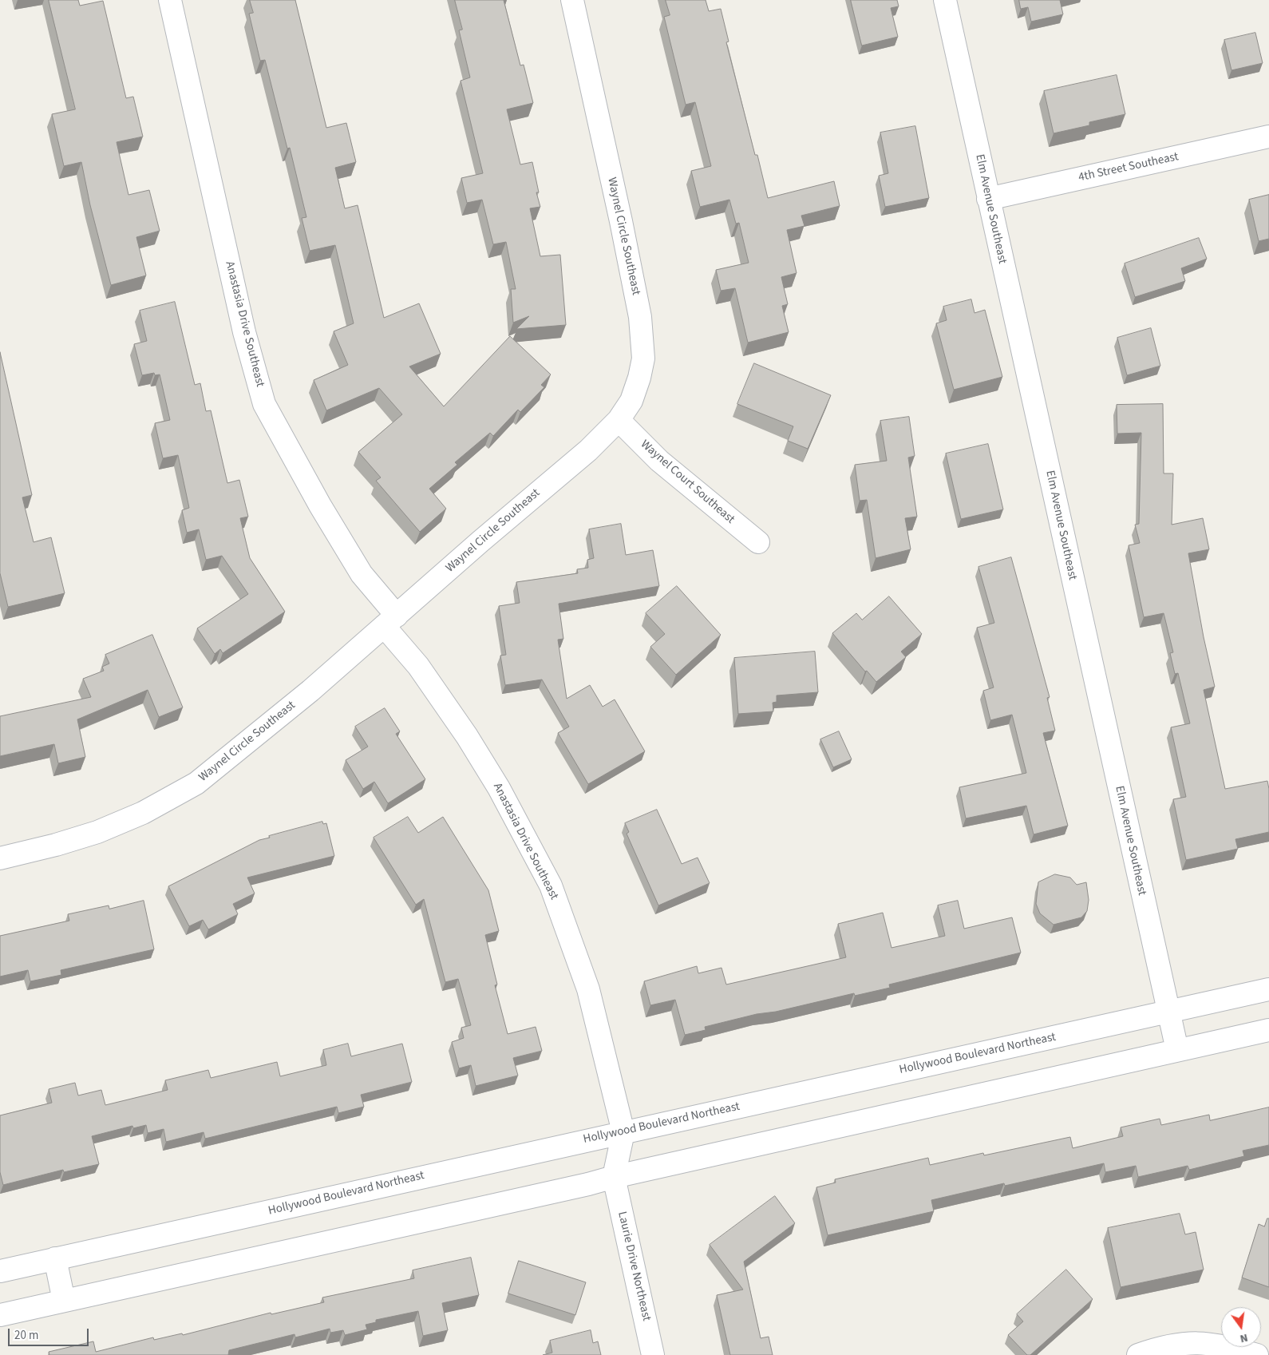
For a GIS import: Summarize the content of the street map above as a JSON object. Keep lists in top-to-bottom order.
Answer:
{
  "streets": {
    "street": [
      "4th Street Southeast",
      "Elm Avenue Southeast",
      "Waynel Circle Southeast",
      "Anastasia Drive Southeast",
      "Waynel Court Southeast",
      "Hollywood Boulevard Northeast",
      "Laurie Drive Northeast"
    ]
  },
  "crossings": [
    ["4th Street Southeast", "Elm Avenue Southeast"],
    ["Elm Avenue Southeast", "Hollywood Boulevard Northeast"],
    ["Waynel Circle Southeast", "Anastasia Drive Southeast"],
    ["Waynel Circle Southeast", "Waynel Court Southeast"],
    ["Anastasia Drive Southeast", "Hollywood Boulevard Northeast"],
    ["Anastasia Drive Southeast", "Laurie Drive Northeast"]
  ],
  "scale_bar": "20 m",
  "north": "bottom"
}
